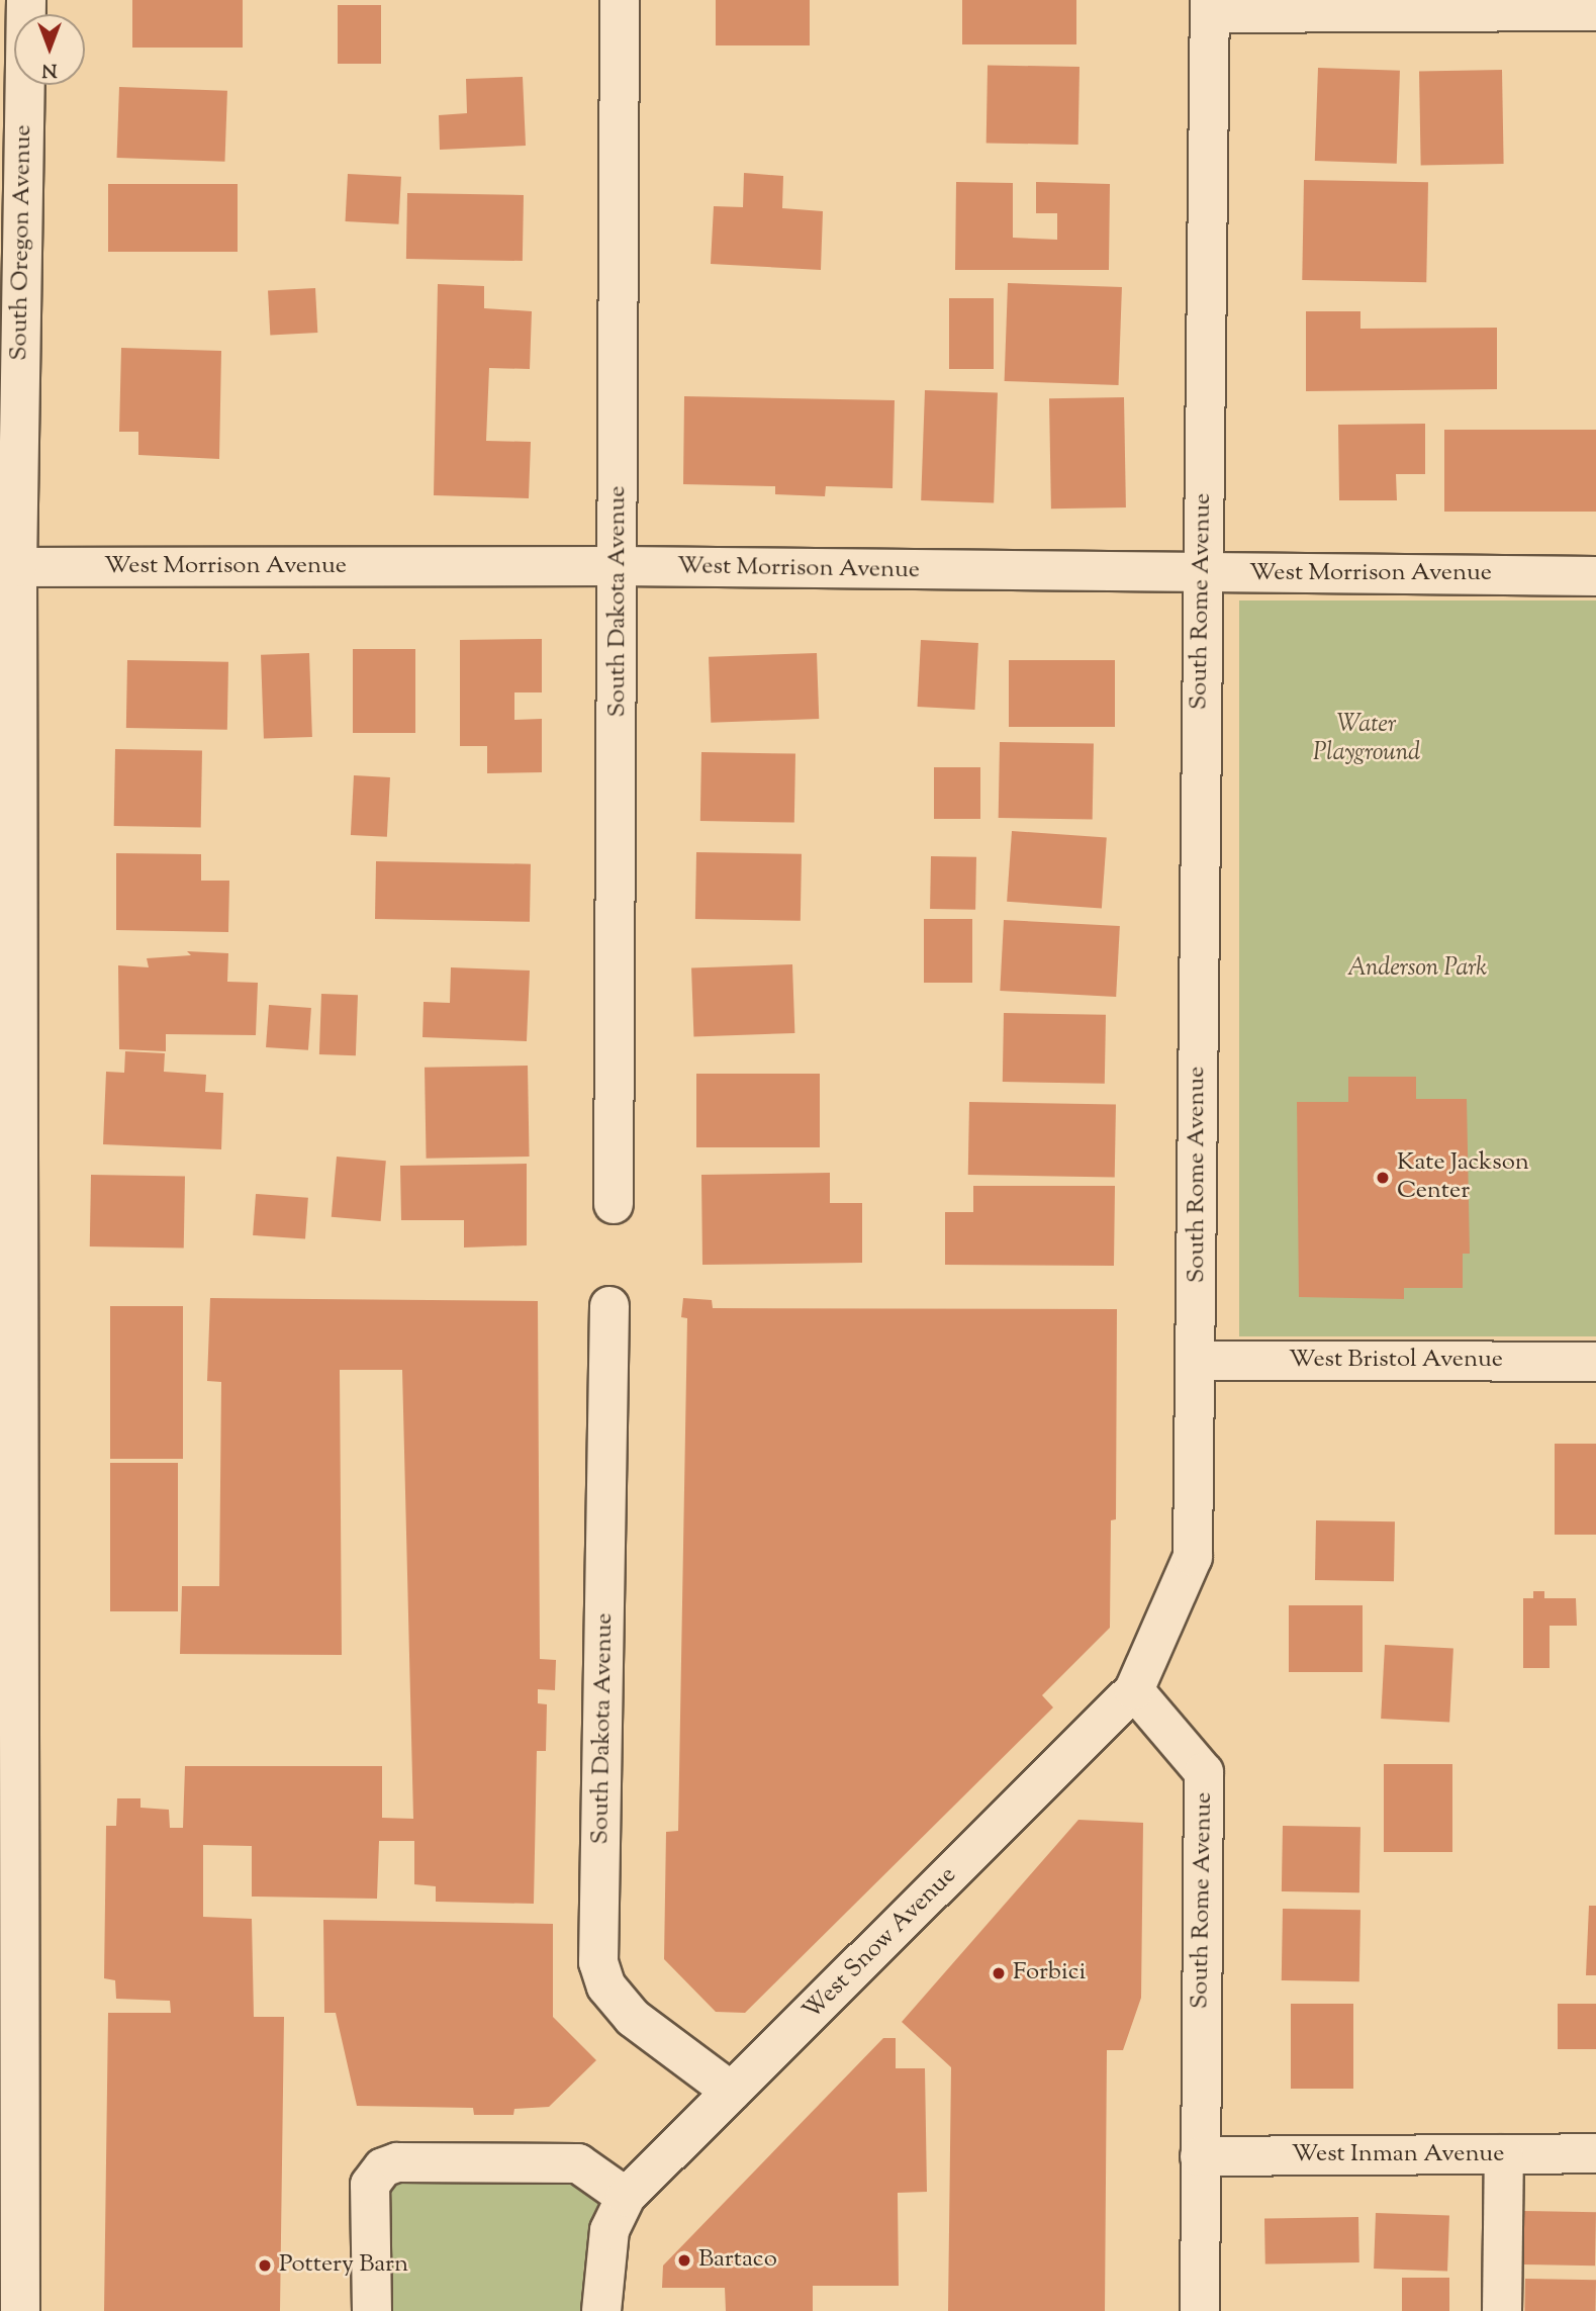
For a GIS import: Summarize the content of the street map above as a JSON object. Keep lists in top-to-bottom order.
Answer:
{
  "streets": {
    "street": [
      "South Oregon Avenue",
      "West Morrison Avenue",
      "South Dakota Avenue",
      "South Rome Avenue",
      "West Bristol Avenue",
      "West Snow Avenue",
      "West Inman Avenue"
    ]
  },
  "crossings": [
    ["South Oregon Avenue", "West Morrison Avenue"],
    ["West Morrison Avenue", "South Dakota Avenue"],
    ["West Morrison Avenue", "South Rome Avenue"],
    ["South Dakota Avenue", "West Snow Avenue"],
    ["South Rome Avenue", "West Bristol Avenue"],
    ["South Rome Avenue", "West Snow Avenue"],
    ["South Rome Avenue", "West Inman Avenue"]
  ],
  "parks": ["Water Playground", "Anderson Park"],
  "places": [
    "Kate Jackson Center",
    "Forbici",
    "Bartaco",
    "Pottery Barn"
  ],
  "north": "bottom"
}
